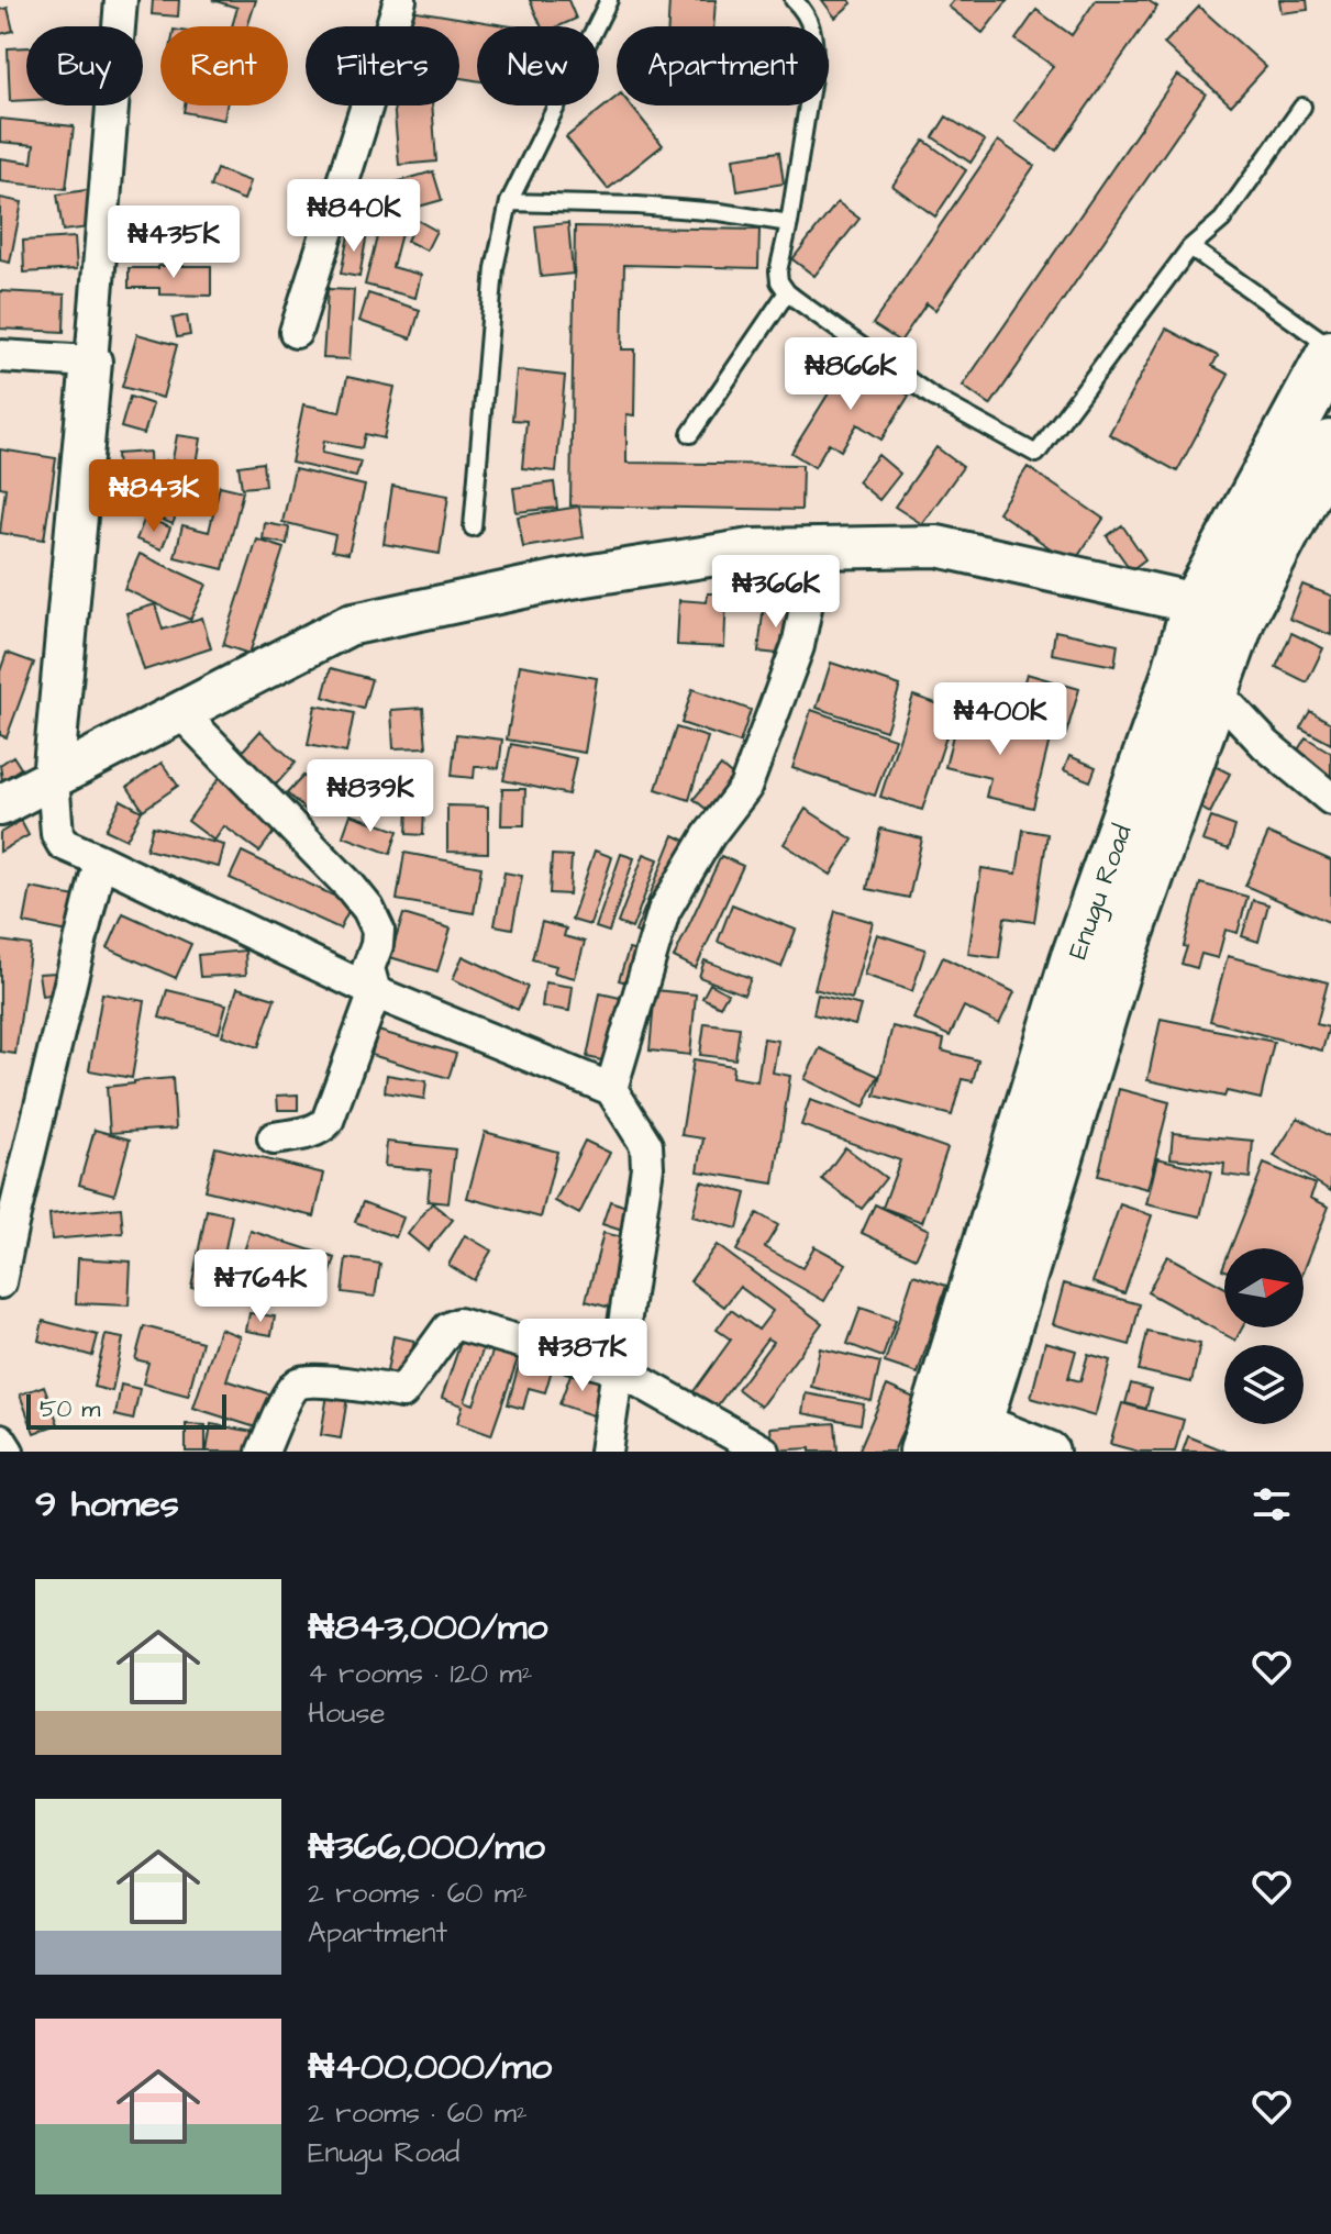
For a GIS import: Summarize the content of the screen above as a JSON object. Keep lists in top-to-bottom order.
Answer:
{
  "streets": {
    "main road": ["Enugu Road"]
  },
  "scale_bar": "50 m",
  "north": "right",
  "page": {
    "chip": [
      "Buy",
      "Rent",
      "Filters",
      "New",
      "Apartment"
    ],
    "price": [
      "₦840K",
      "₦435K",
      "₦866K",
      "₦843K",
      "₦366K",
      "₦400K",
      "₦839K",
      "₦764K",
      "₦387K"
    ],
    "scale": "50 m",
    "heading": "9 homes",
    "list": [
      {
        "name": "₦843,000/mo",
        "note": "4 rooms · 120 m² · House"
      },
      {
        "name": "₦366,000/mo",
        "note": "2 rooms · 60 m² · Apartment"
      },
      {
        "name": "₦400,000/mo",
        "note": "2 rooms · 60 m² · Enugu Road"
      }
    ]
  }
}
